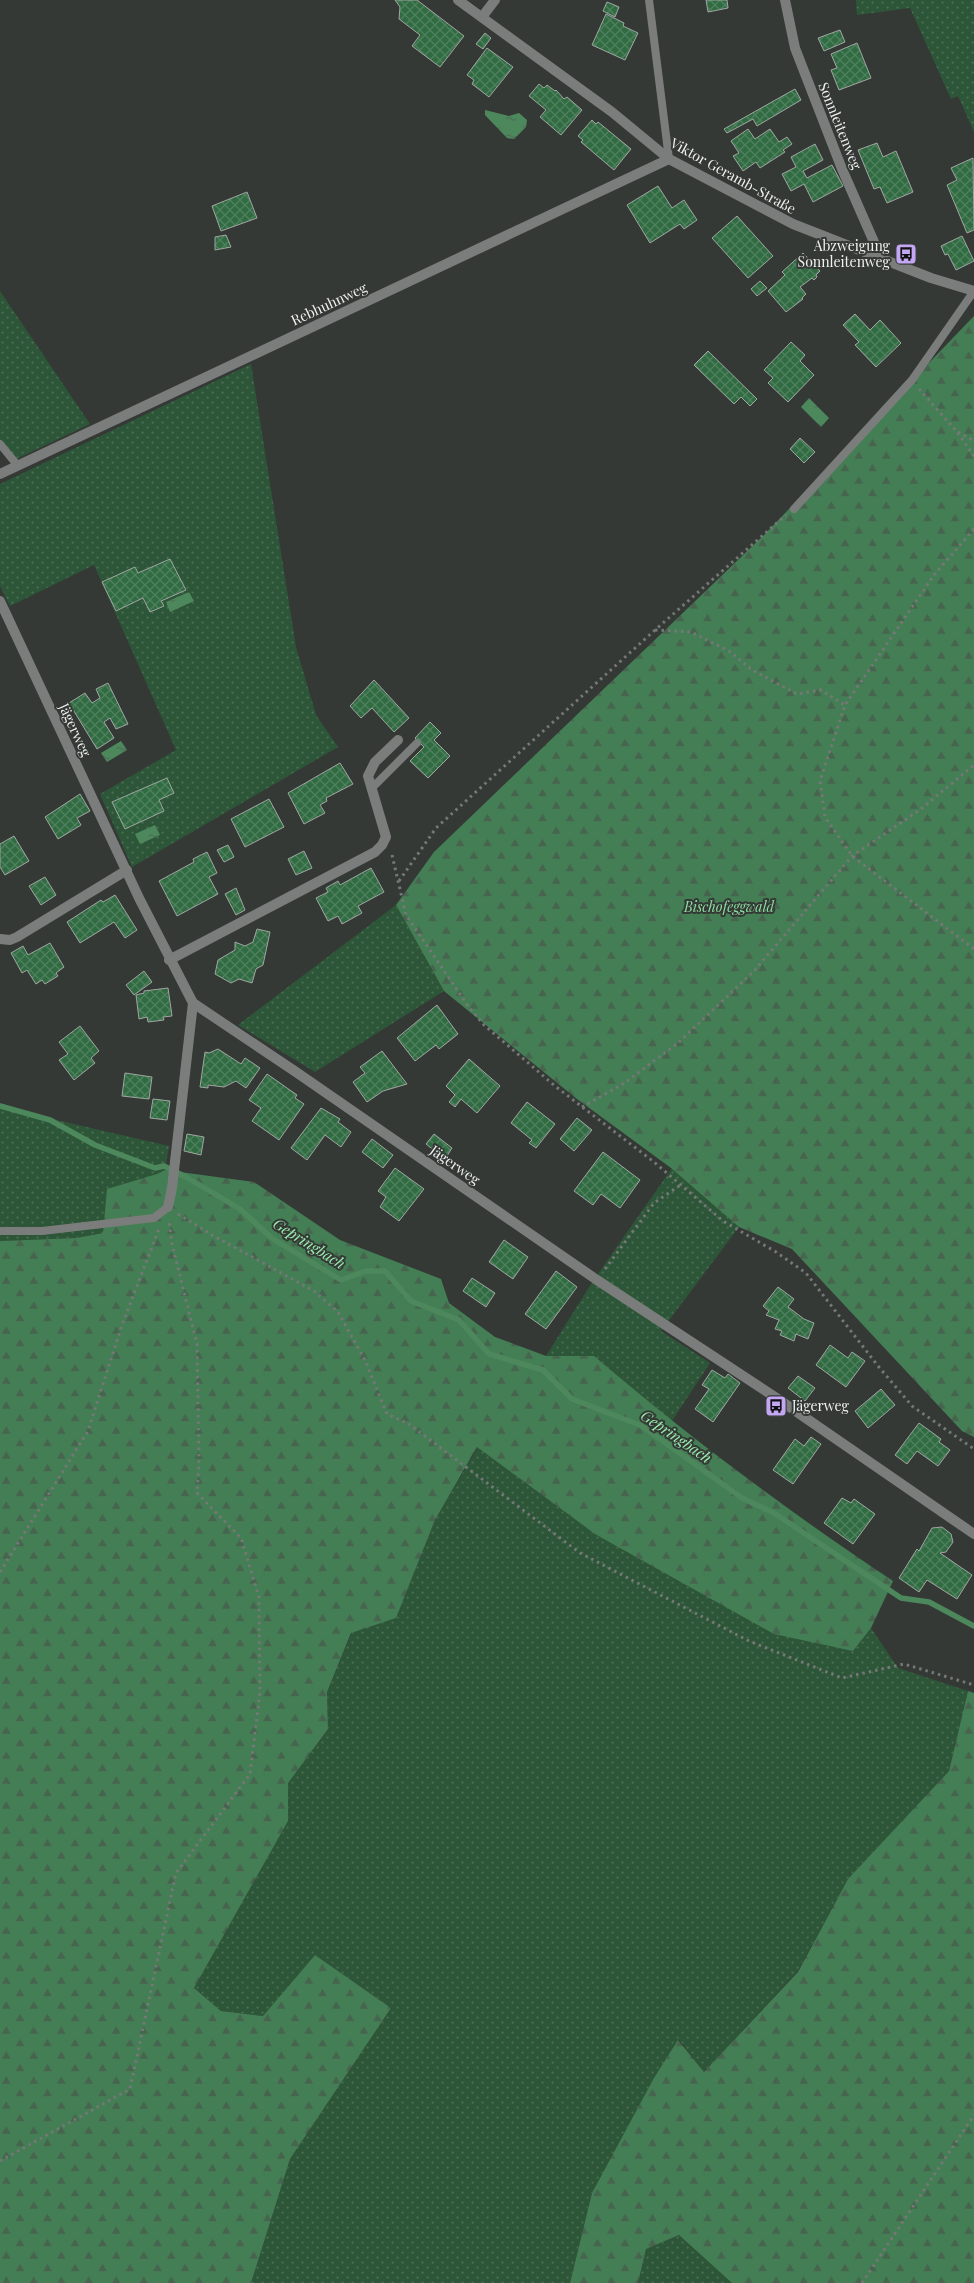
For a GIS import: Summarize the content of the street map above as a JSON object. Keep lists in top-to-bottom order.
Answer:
{
  "streets": {
    "street": [
      "Sonnleitenweg",
      "Viktor Geramb-Straße",
      "Rebhuhnweg",
      "Jägerweg"
    ]
  },
  "crossings": [
    ["Sonnleitenweg", "Viktor Geramb-Straße"],
    ["Viktor Geramb-Straße", "Rebhuhnweg"]
  ],
  "water": ["Gepringbach"],
  "parks": ["Bischofeggwald"],
  "places": {
    "bus stop": ["Abzweigung Sonnleitenweg", "Jägerweg"]
  }
}
